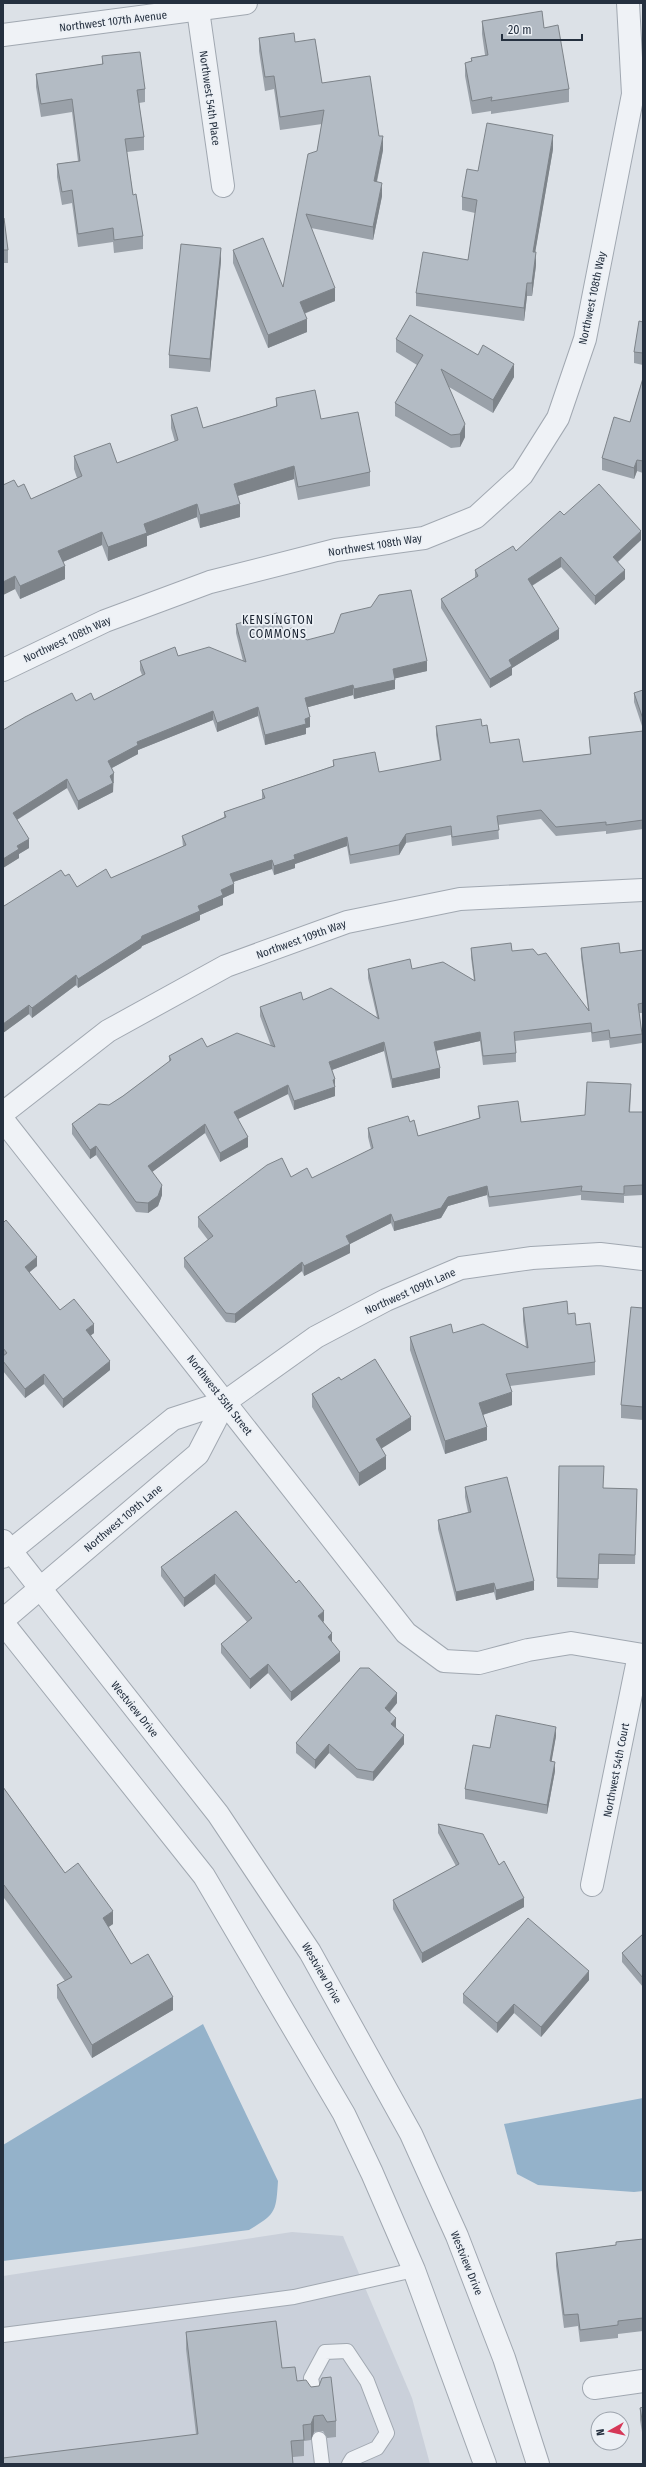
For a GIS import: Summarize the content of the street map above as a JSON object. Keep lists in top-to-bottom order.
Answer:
{
  "streets": {
    "street": [
      "Northwest 107th Avenue",
      "Northwest 54th Place",
      "Northwest 108th Way",
      "Northwest 109th Way",
      "Northwest 109th Lane",
      "Northwest 55th Street",
      "Westview Drive",
      "Northwest 54th Court"
    ]
  },
  "crossings": [
    ["Northwest 107th Avenue", "Northwest 54th Place"],
    ["Northwest 109th Lane", "Northwest 55th Street"],
    ["Northwest 109th Lane", "Westview Drive"],
    ["Northwest 55th Street", "Northwest 54th Court"]
  ],
  "districts": ["KENSINGTON COMMONS"],
  "scale_bar": "20 m",
  "north": "left"
}
